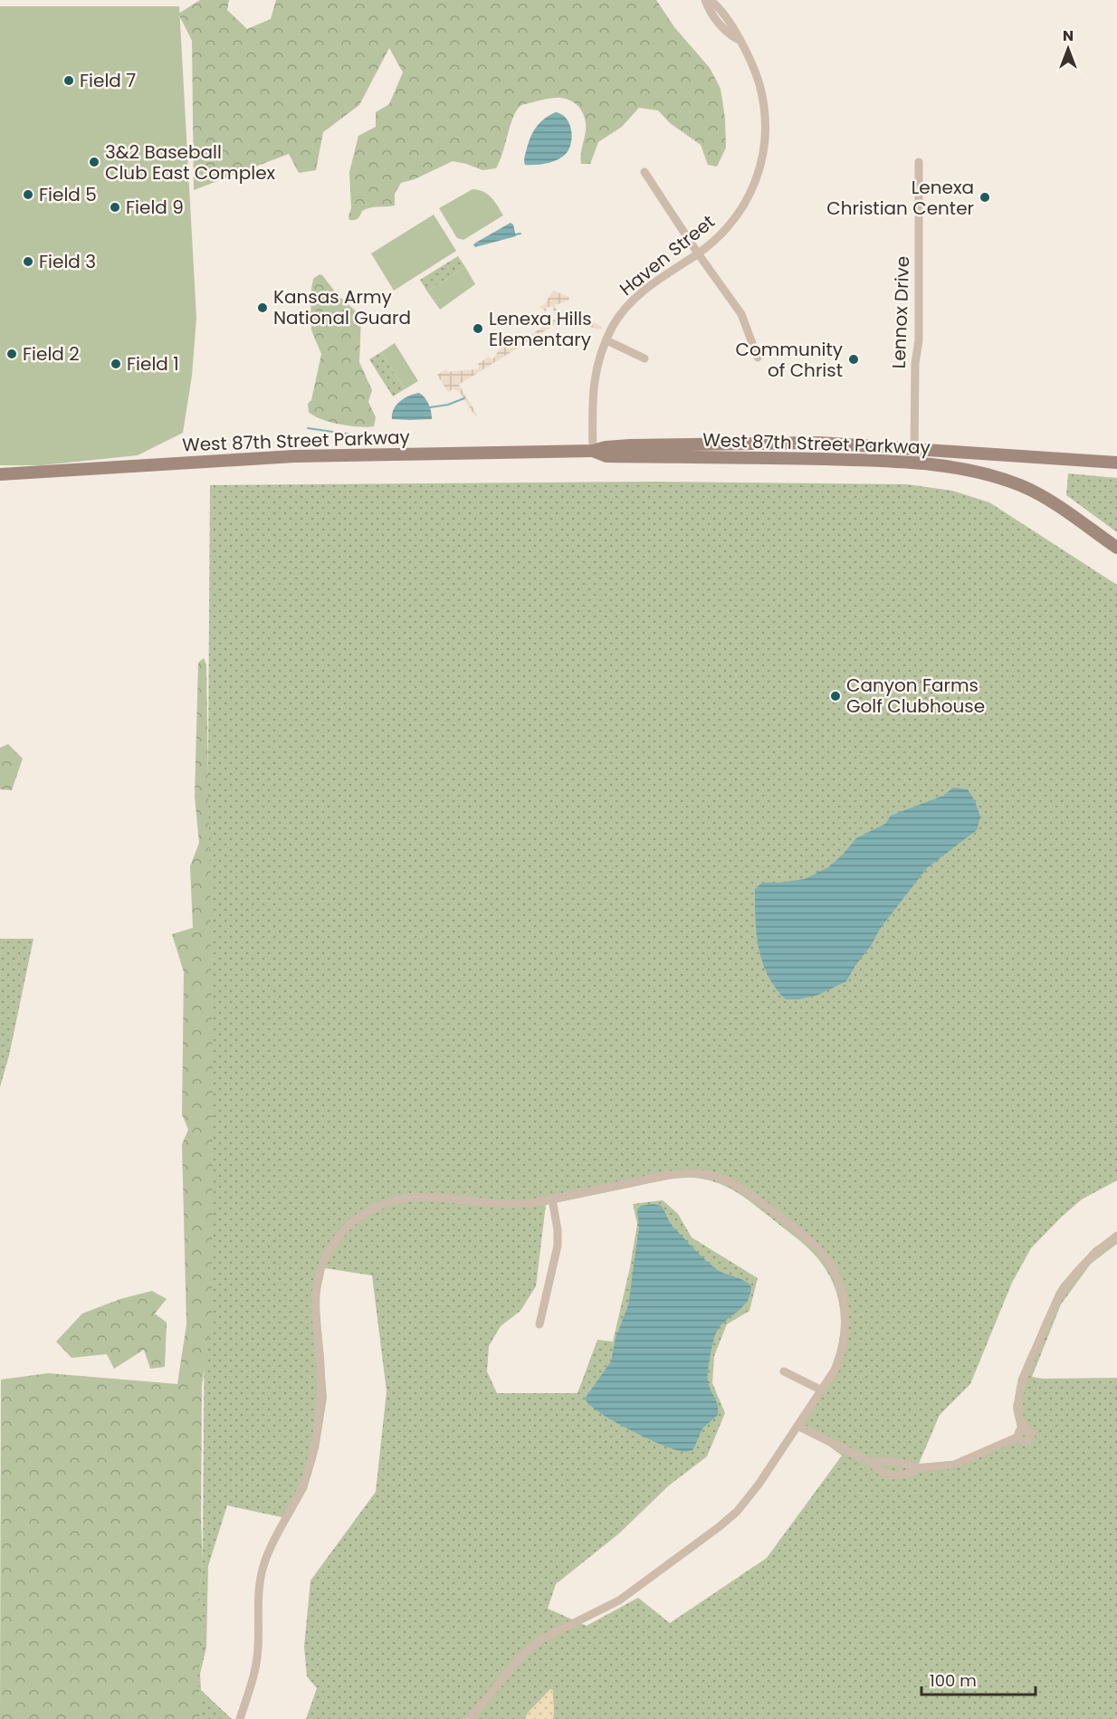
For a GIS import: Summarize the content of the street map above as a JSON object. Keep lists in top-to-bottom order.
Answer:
{
  "streets": {
    "main road": ["West 87th Street Parkway"],
    "street": ["Haven Street", "Lennox Drive"]
  },
  "crossings": [
    ["Haven Street", "West 87th Street Parkway"],
    ["Lennox Drive", "West 87th Street Parkway"]
  ],
  "places": [
    "Field 7",
    "3&2 Baseball Club East Complex",
    "Field 5",
    "Lenexa Christian Center",
    "Field 9",
    "Field 3",
    "Kansas Army National Guard",
    "Lenexa Hills Elementary",
    "Field 2",
    "Community of Christ",
    "Field 1",
    "Canyon Farms Golf Clubhouse"
  ],
  "scale_bar": "100 m",
  "north": "top"
}
